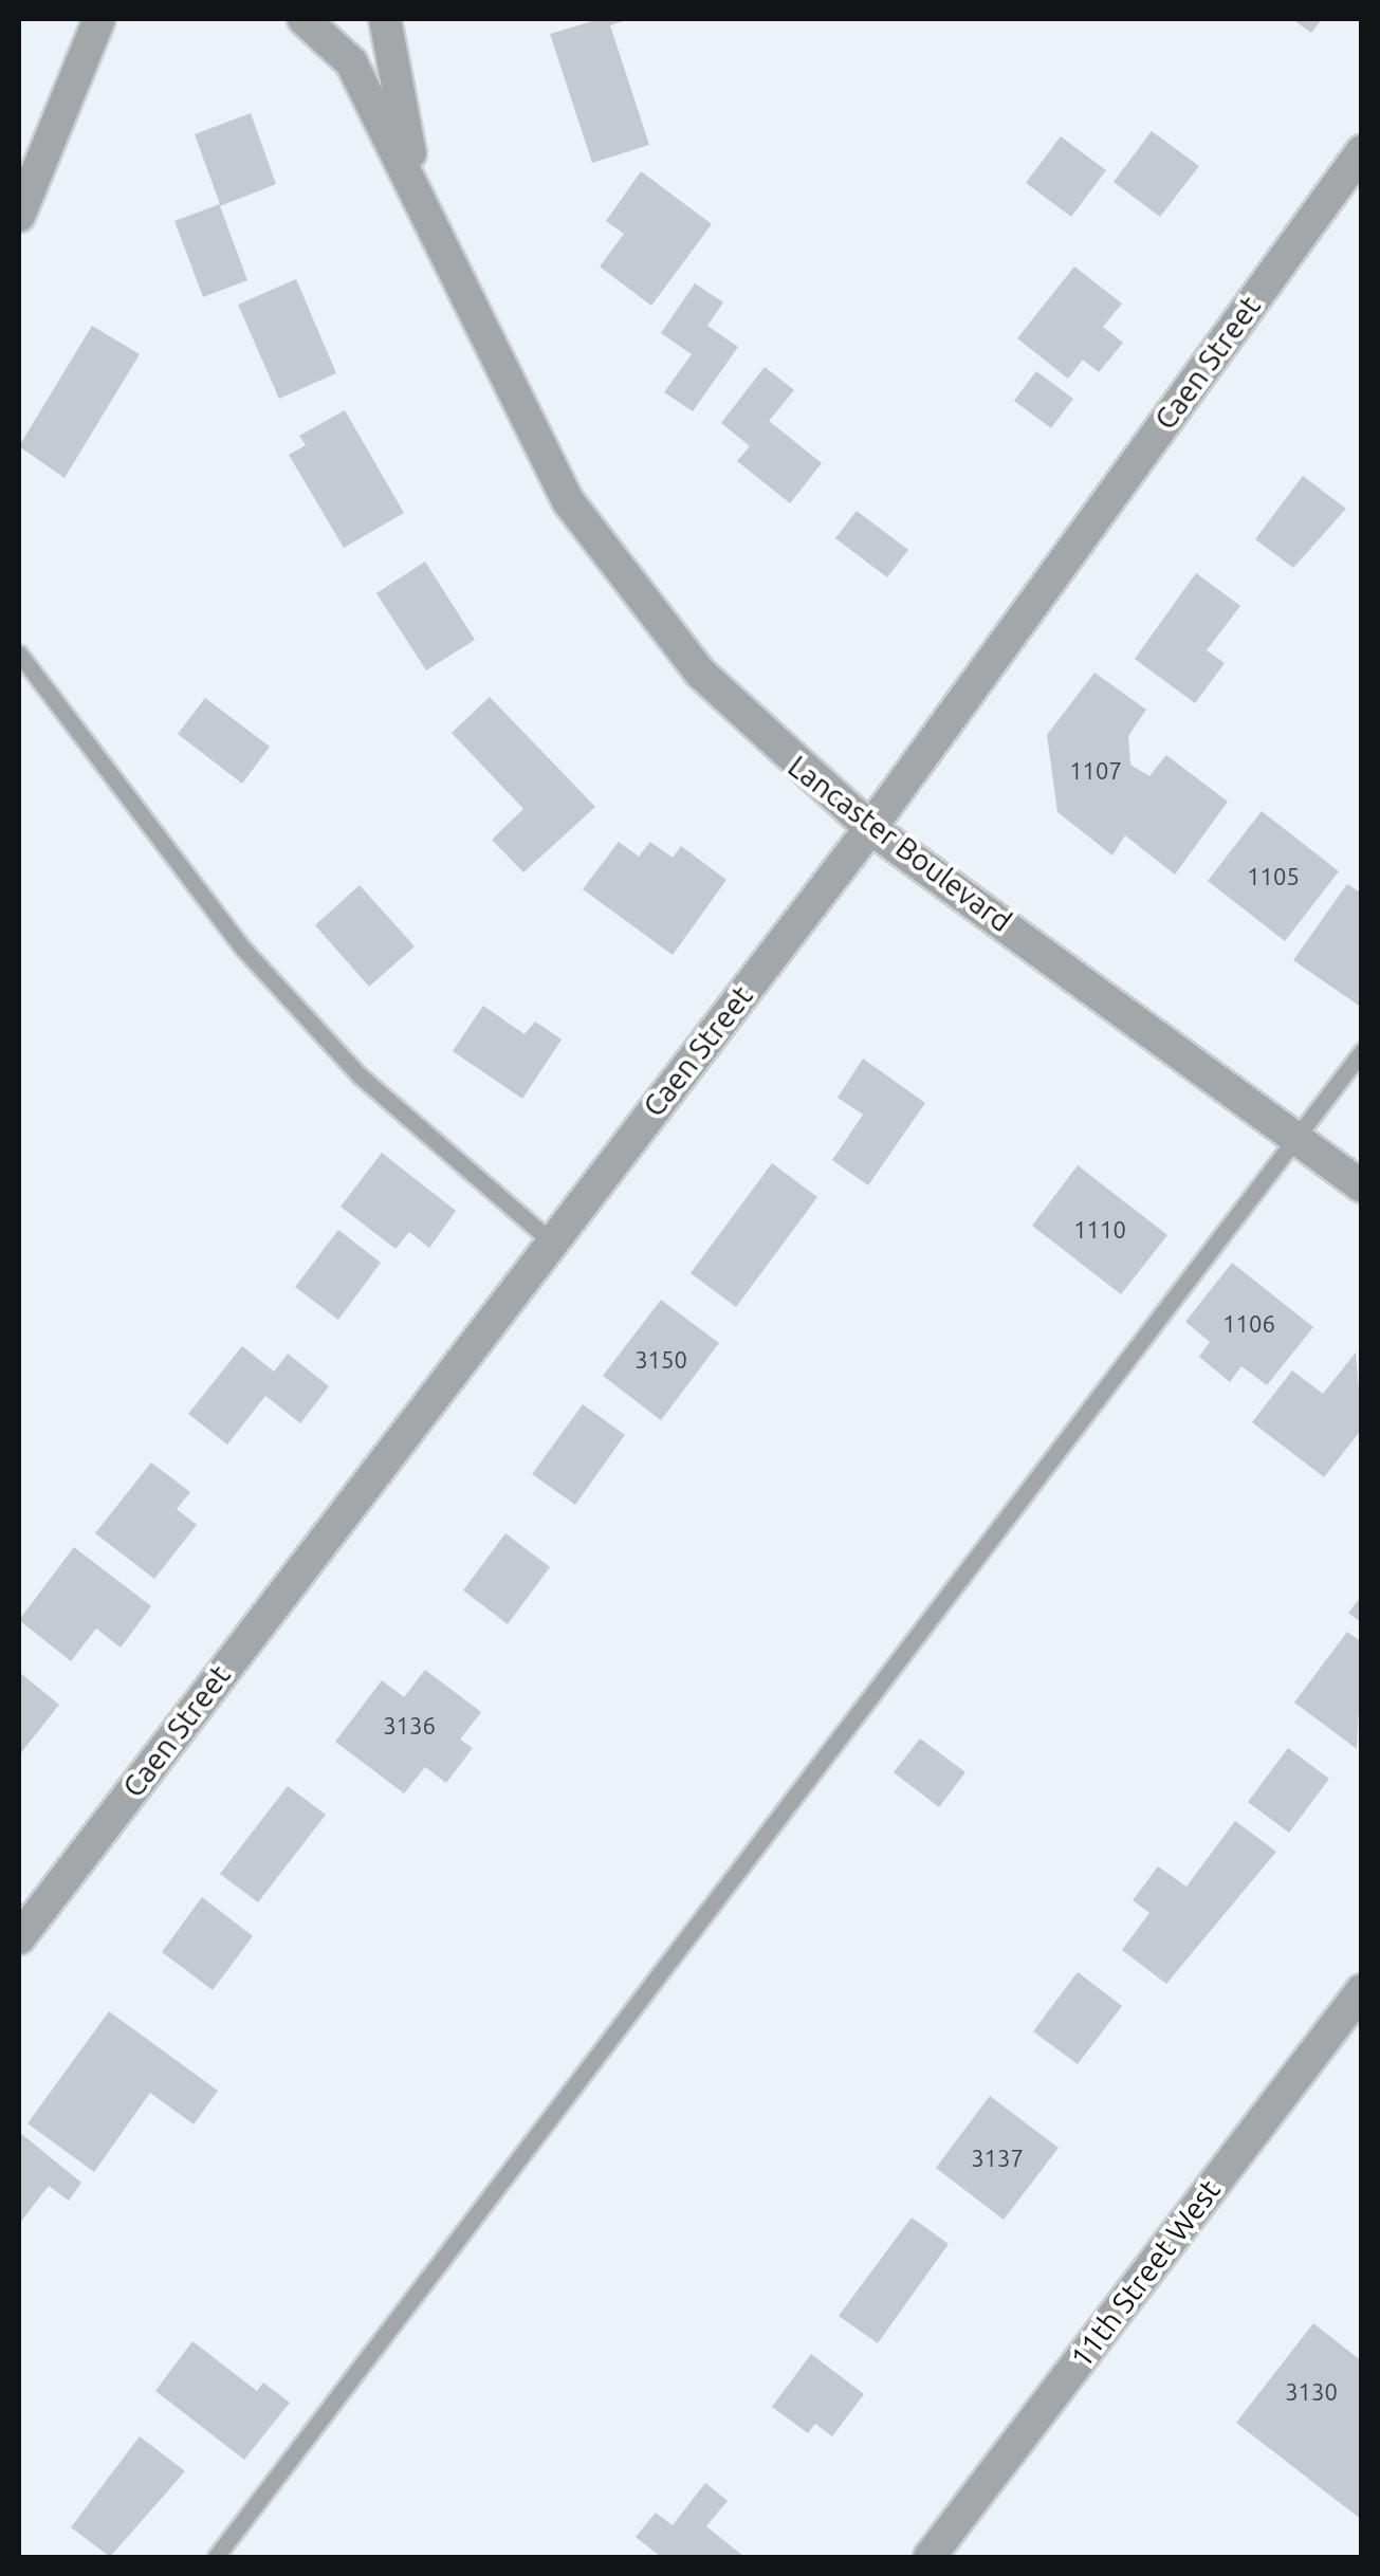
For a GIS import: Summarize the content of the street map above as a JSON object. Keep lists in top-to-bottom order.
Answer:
{
  "streets": {
    "street": ["Caen Street", "Lancaster Boulevard", "11th Street West"]
  },
  "crossings": [
    ["Caen Street", "Lancaster Boulevard"]
  ],
  "house_numbers": [
    "1107",
    "1105",
    "1110",
    "1106",
    "3150",
    "3136",
    "3137",
    "3130"
  ]
}
